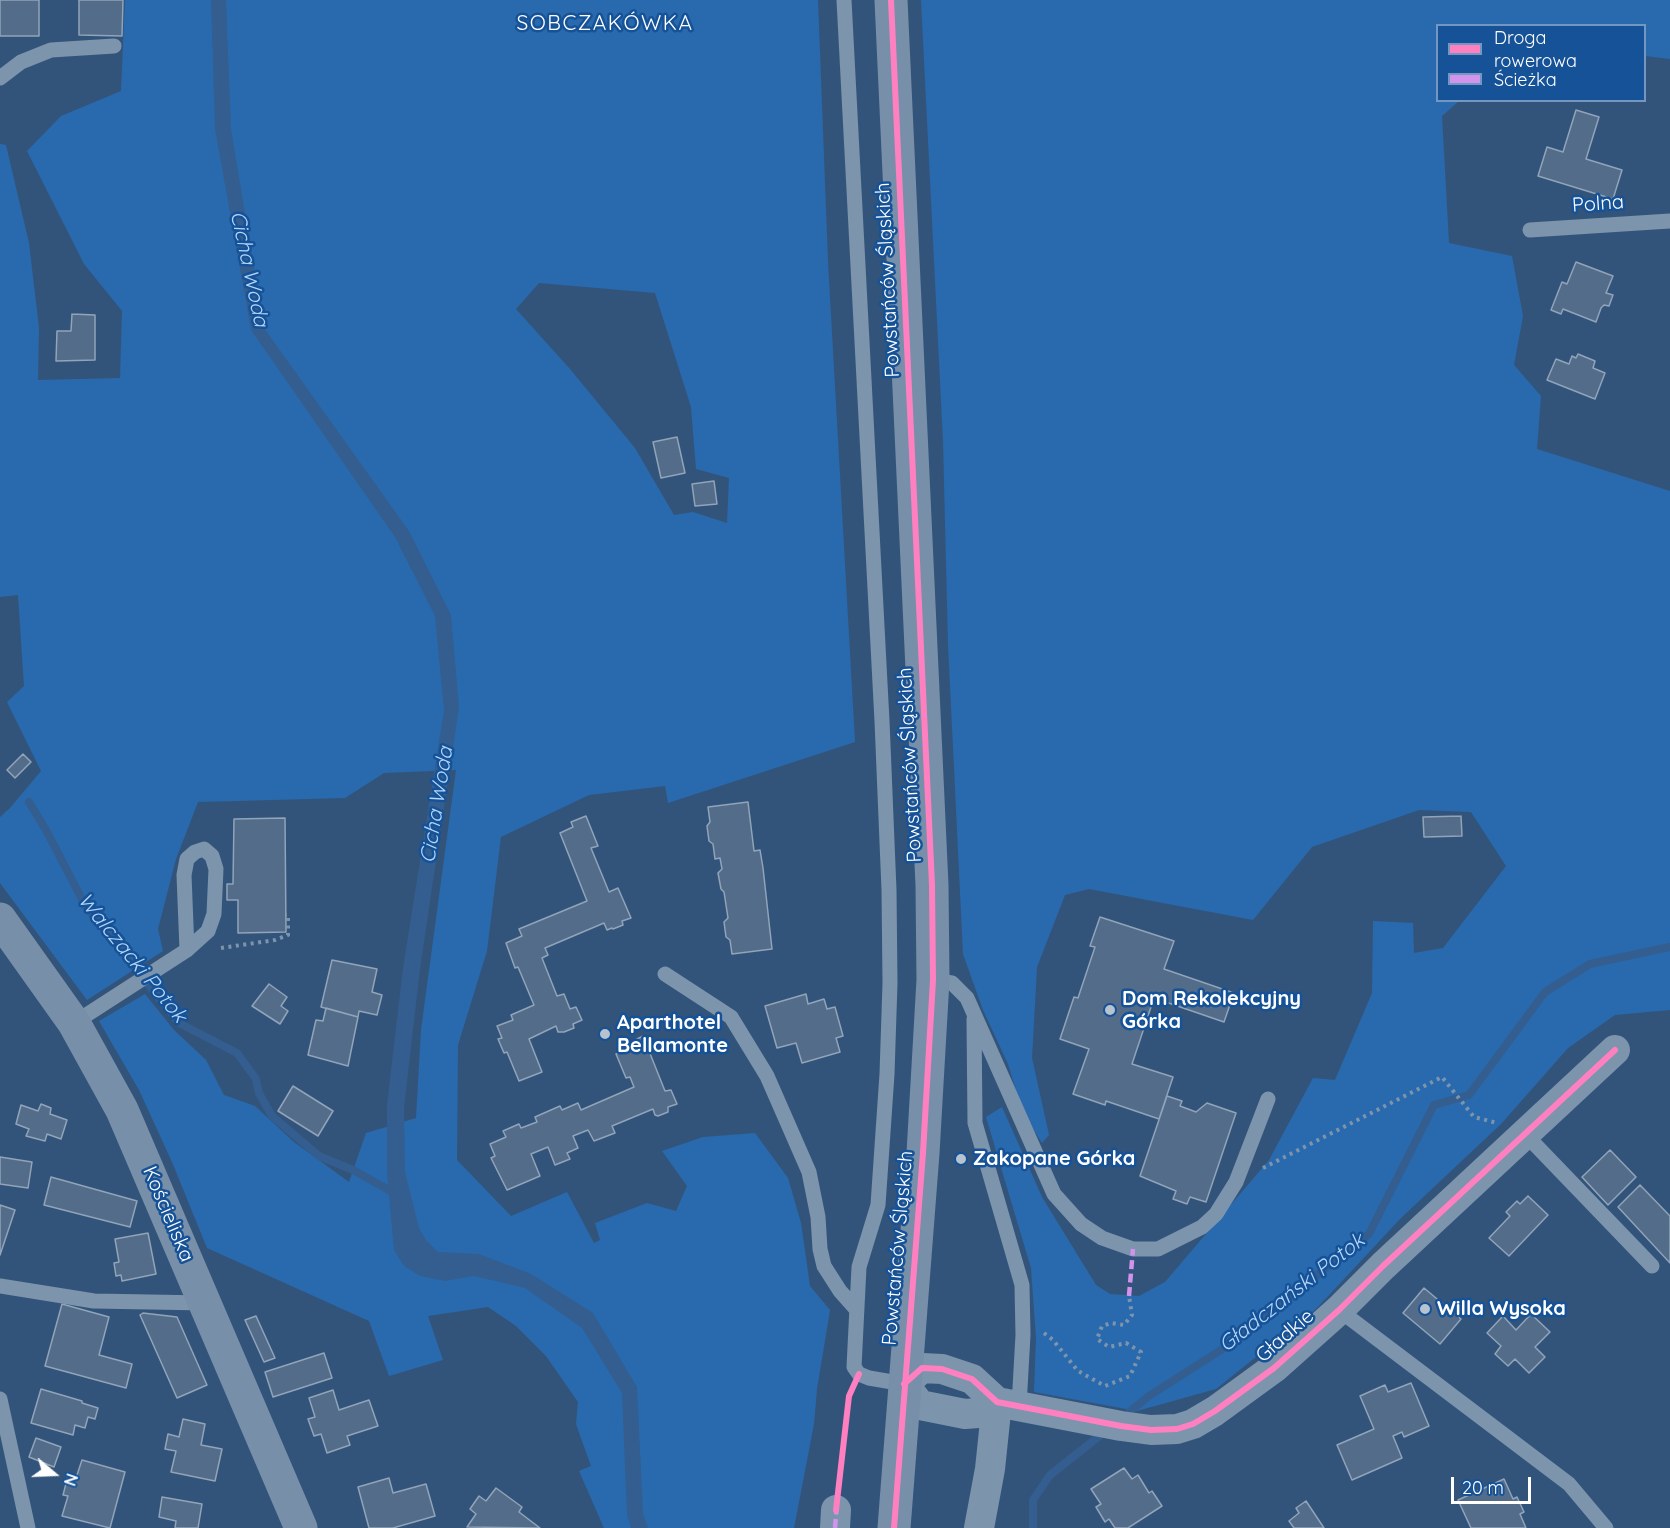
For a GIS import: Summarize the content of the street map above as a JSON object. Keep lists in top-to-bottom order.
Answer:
{
  "streets": {
    "street": ["Powstańców Śląskich", "Kościeliska", "Gładkie"],
    "lane": ["Polna"]
  },
  "districts": ["SOBCZAKÓWKA"],
  "water": ["Cicha Woda", "Walczacki Potok", "Gładczański Potok"],
  "places": [
    "Dom Rekolekcyjny Górka",
    "Aparthotel Bellamonte",
    "Zakopane Górka",
    "Willa Wysoka"
  ],
  "legend": ["Droga rowerowa", "Ścieżka"],
  "scale_bar": "20 m",
  "north": "right"
}
